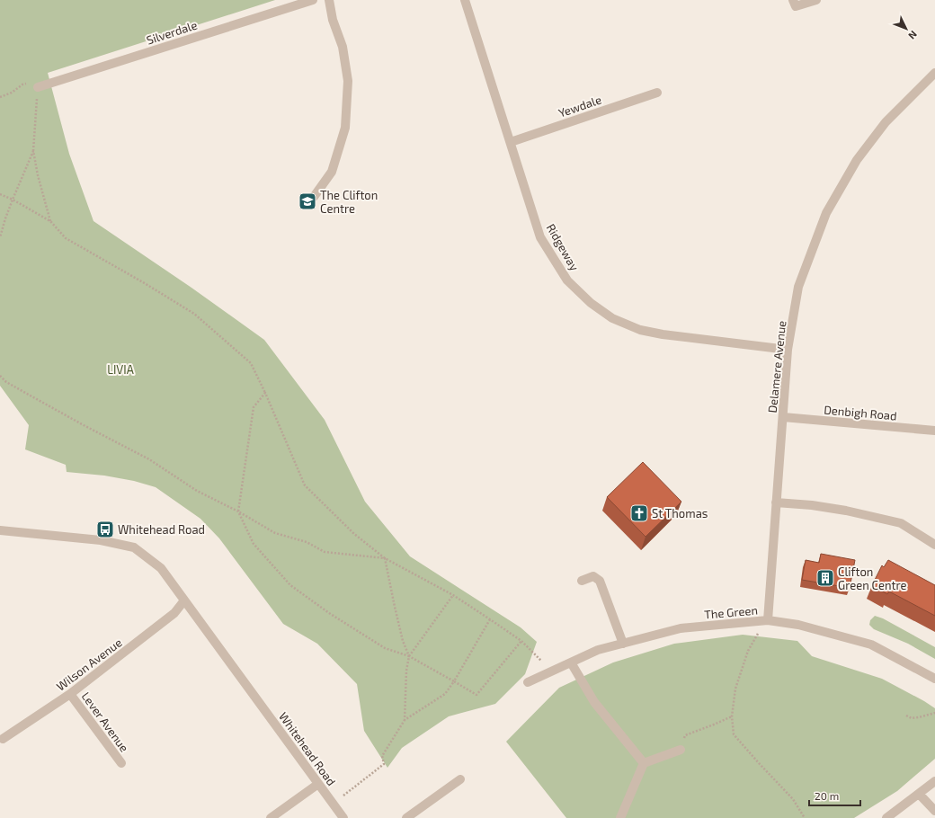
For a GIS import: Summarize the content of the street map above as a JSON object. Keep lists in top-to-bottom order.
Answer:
{
  "streets": {
    "street": [
      "Silverdale",
      "Yewdale",
      "Ridgeway",
      "Delamere Avenue",
      "Denbigh Road",
      "The Green",
      "Wilson Avenue",
      "Lever Avenue",
      "Whitehead Road"
    ]
  },
  "crossings": [
    ["Yewdale", "Ridgeway"],
    ["Ridgeway", "Delamere Avenue"],
    ["Delamere Avenue", "Denbigh Road"],
    ["Delamere Avenue", "The Green"],
    ["Wilson Avenue", "Lever Avenue"],
    ["Wilson Avenue", "Whitehead Road"]
  ],
  "parks": ["LIVIA"],
  "places": {
    "school or university": ["The Clifton Centre"],
    "church": ["St Thomas"],
    "bus stop": ["Whitehead Road"],
    "building": ["Clifton Green Centre"]
  },
  "scale_bar": "20 m",
  "north": "bottom right"
}
